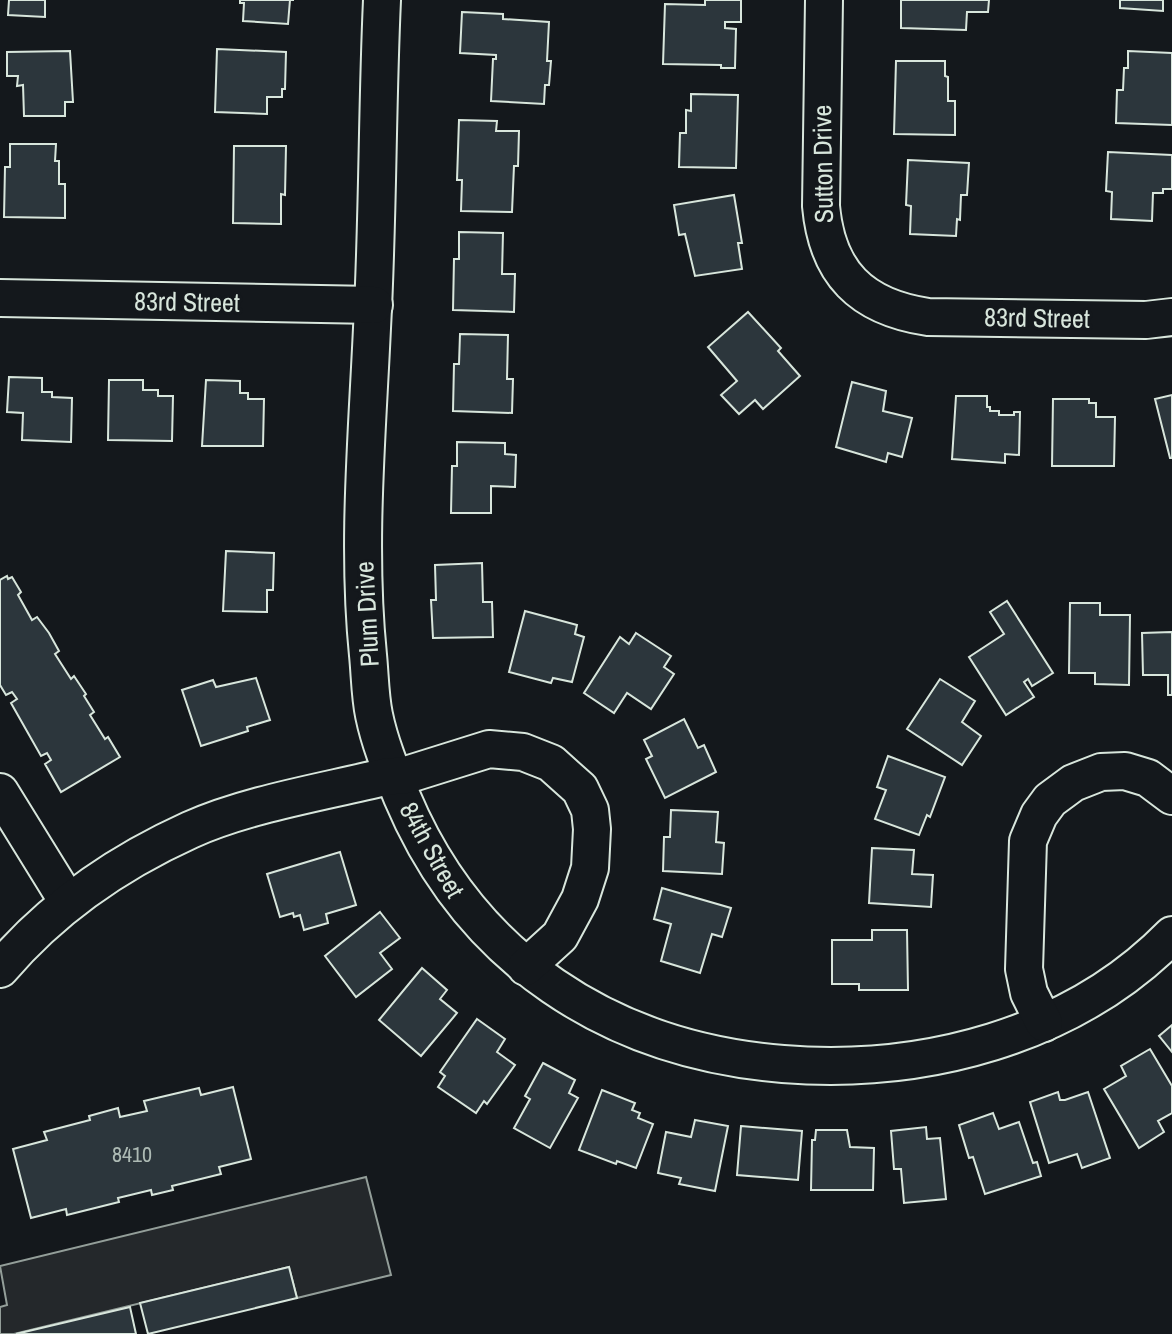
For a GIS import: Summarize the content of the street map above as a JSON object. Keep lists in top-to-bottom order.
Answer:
{
  "streets": {
    "street": [
      "Sutton Drive",
      "83rd Street",
      "Plum Drive",
      "84th Street"
    ]
  },
  "crossings": [
    ["Sutton Drive", "83rd Street"],
    ["83rd Street", "Plum Drive"],
    ["Plum Drive", "84th Street"]
  ],
  "house_numbers": ["8410"]
}
